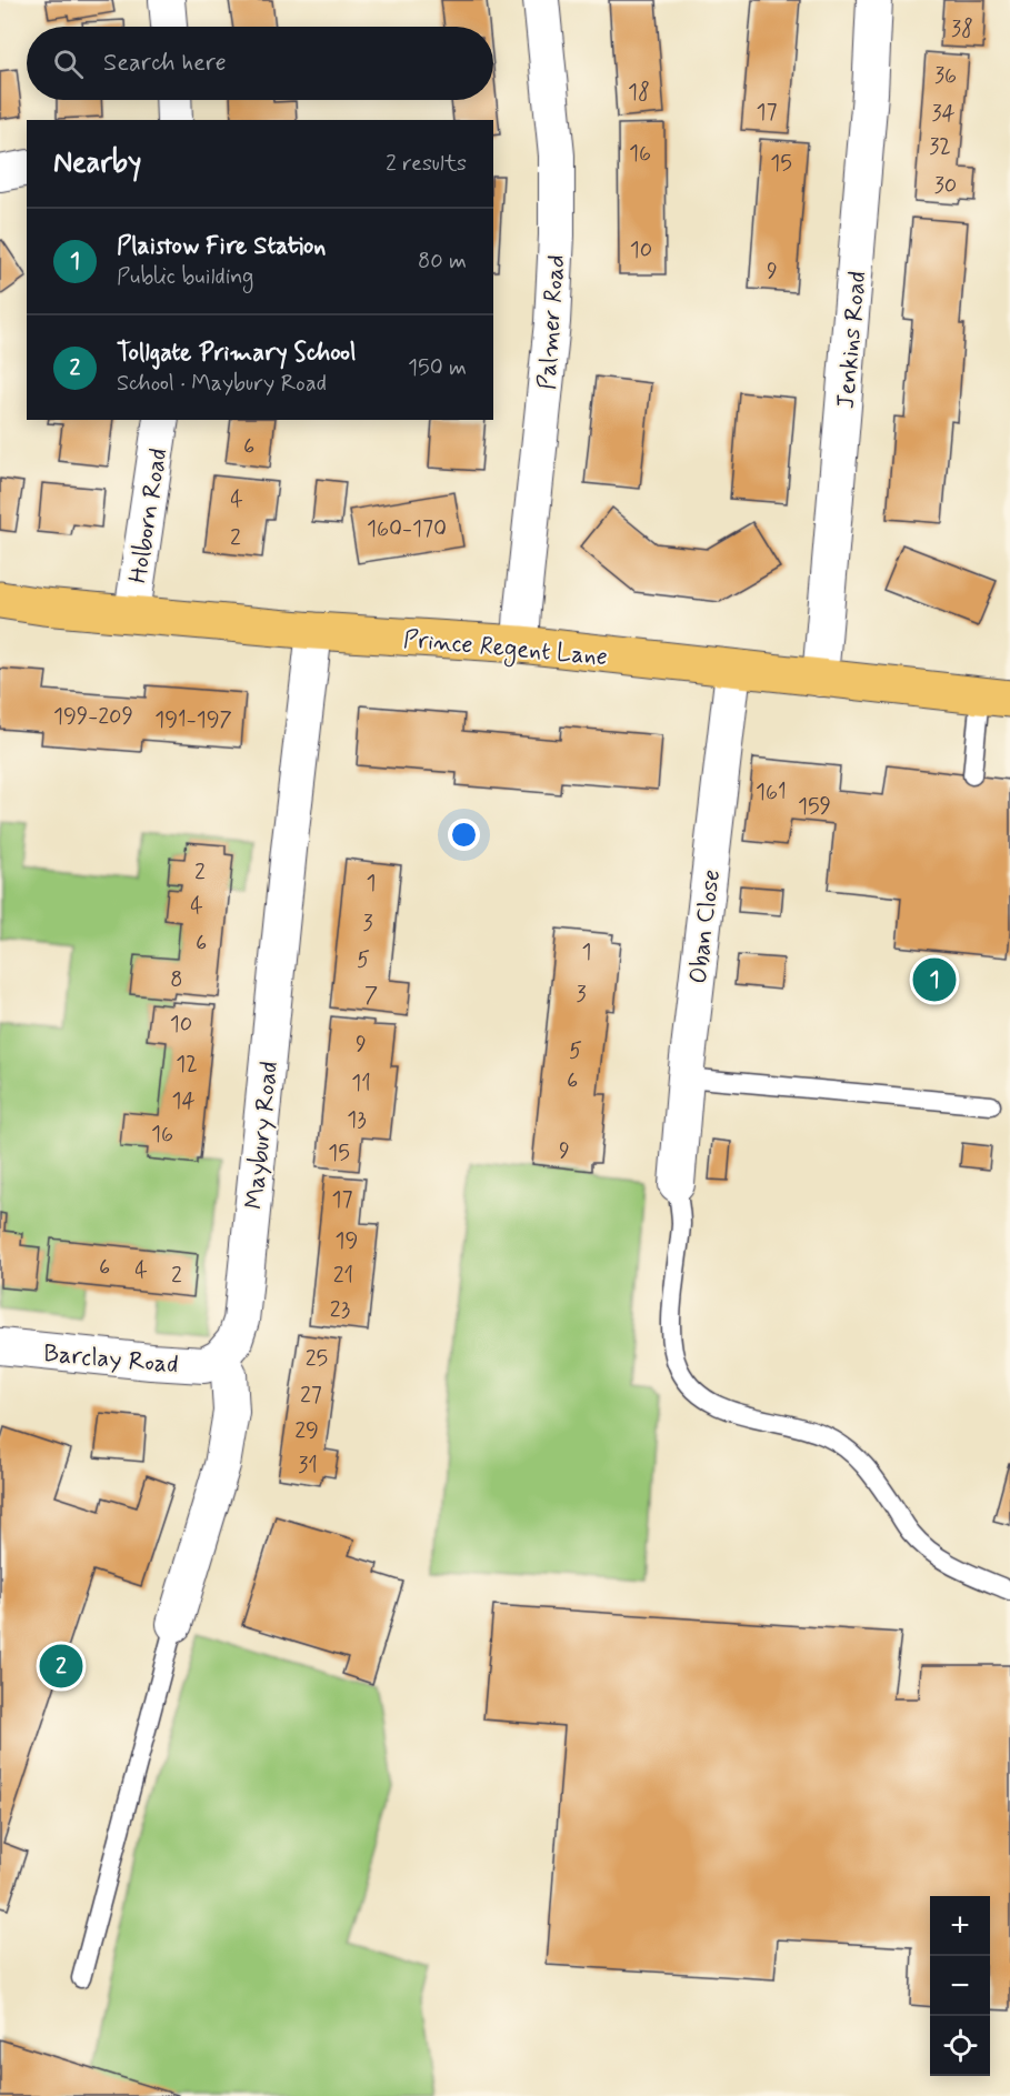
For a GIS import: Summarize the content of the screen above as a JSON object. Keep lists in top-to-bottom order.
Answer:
{
  "streets": {
    "main road": ["Prince Regent Lane"],
    "street": [
      "Palmer Road",
      "Jenkins Road",
      "Holborn Road",
      "Oban Close",
      "Maybury Road",
      "Barclay Road"
    ]
  },
  "crossings": [
    ["Palmer Road", "Prince Regent Lane"],
    ["Jenkins Road", "Prince Regent Lane"],
    ["Holborn Road", "Prince Regent Lane"],
    ["Prince Regent Lane", "Oban Close"],
    ["Prince Regent Lane", "Maybury Road"],
    ["Maybury Road", "Barclay Road"]
  ],
  "house_numbers": [
    "38",
    "36",
    "18",
    "17",
    "34",
    "32",
    "16",
    "15",
    "30",
    "10",
    "9",
    "6",
    "4",
    "160-170",
    "2",
    "199-209",
    "191-197",
    "161",
    "159",
    "2",
    "1",
    "4",
    "3",
    "6",
    "1",
    "5",
    "8",
    "3",
    "7",
    "10",
    "9",
    "5",
    "12",
    "6",
    "11",
    "14",
    "13",
    "16",
    "9",
    "15",
    "17",
    "19",
    "6",
    "4",
    "2",
    "21",
    "23",
    "25",
    "27",
    "29",
    "31"
  ],
  "page": {
    "search": "Search here",
    "heading": ["Nearby", "2 results"],
    "list": [
      {
        "mark": "1",
        "name": "Plaistow Fire Station",
        "note": "Public building",
        "value": "80 m"
      },
      {
        "mark": "2",
        "name": "Tollgate Primary School",
        "note": "School · Maybury Road",
        "value": "150 m"
      }
    ],
    "pins": ["1", "2"],
    "map_buttons": ["+", "−"]
  }
}
